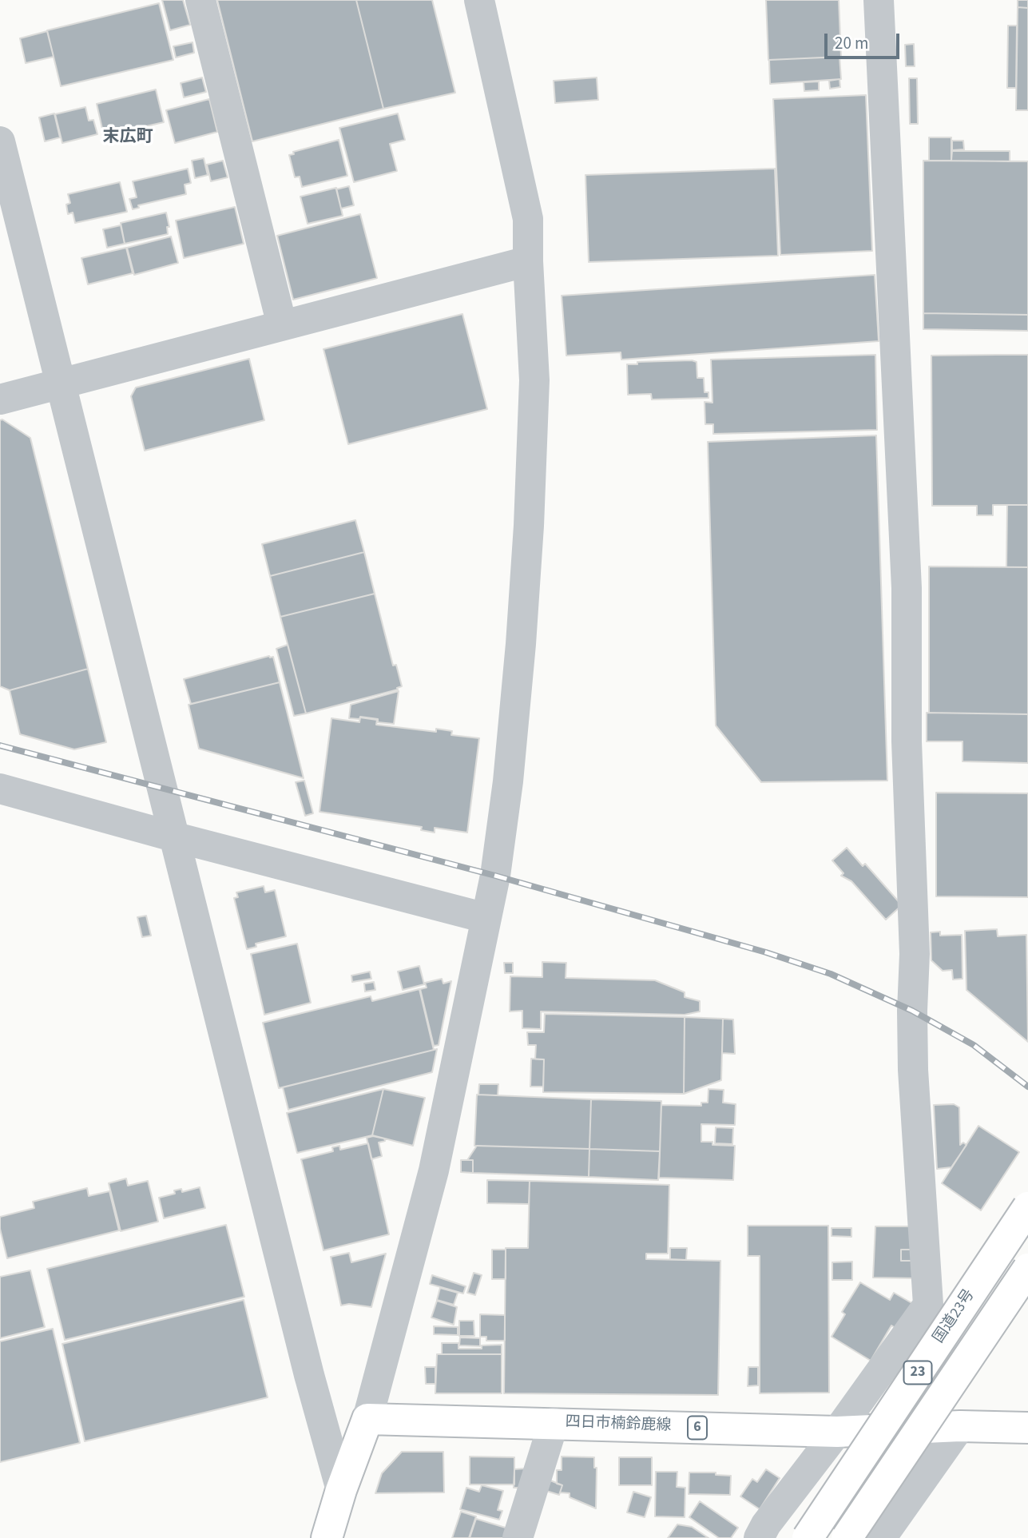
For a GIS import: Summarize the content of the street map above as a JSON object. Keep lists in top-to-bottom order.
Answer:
{
  "streets": {
    "main road": [
      "国道23号",
      "23",
      "四日市楠鈴鹿線",
      "6"
    ]
  },
  "districts": ["末広町"],
  "scale_bar": "20 m"
}
